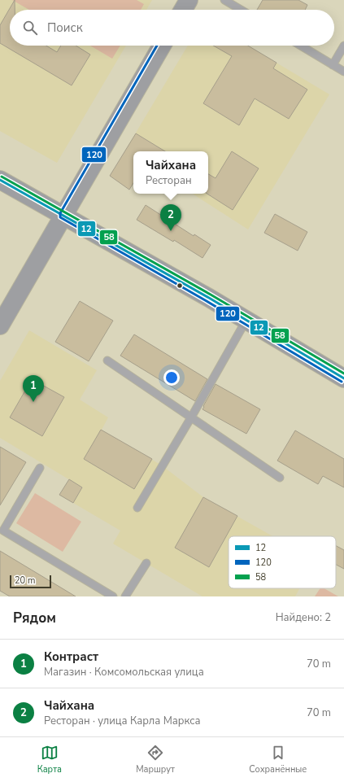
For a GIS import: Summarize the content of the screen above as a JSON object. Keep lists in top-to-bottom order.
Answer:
{
  "lines": ["transit line 120", "transit line 58", "transit line 12"],
  "legend": ["12", "120", "58"],
  "scale_bar": "20 m",
  "page": {
    "search": "Поиск",
    "popup": ["Чайхана", "Ресторан"],
    "pins": ["2", "1"],
    "scale": "20 m",
    "heading": ["Рядом", "Найдено: 2"],
    "list": [
      {
        "mark": "1",
        "name": "Контраст",
        "note": "Магазин · Комсомольская улица",
        "value": "70 m"
      },
      {
        "mark": "2",
        "name": "Чайхана",
        "note": "Ресторан · улица Карла Маркса",
        "value": "70 m"
      }
    ],
    "nav": ["Карта", "Маршрут", "Сохранённые"]
  }
}
